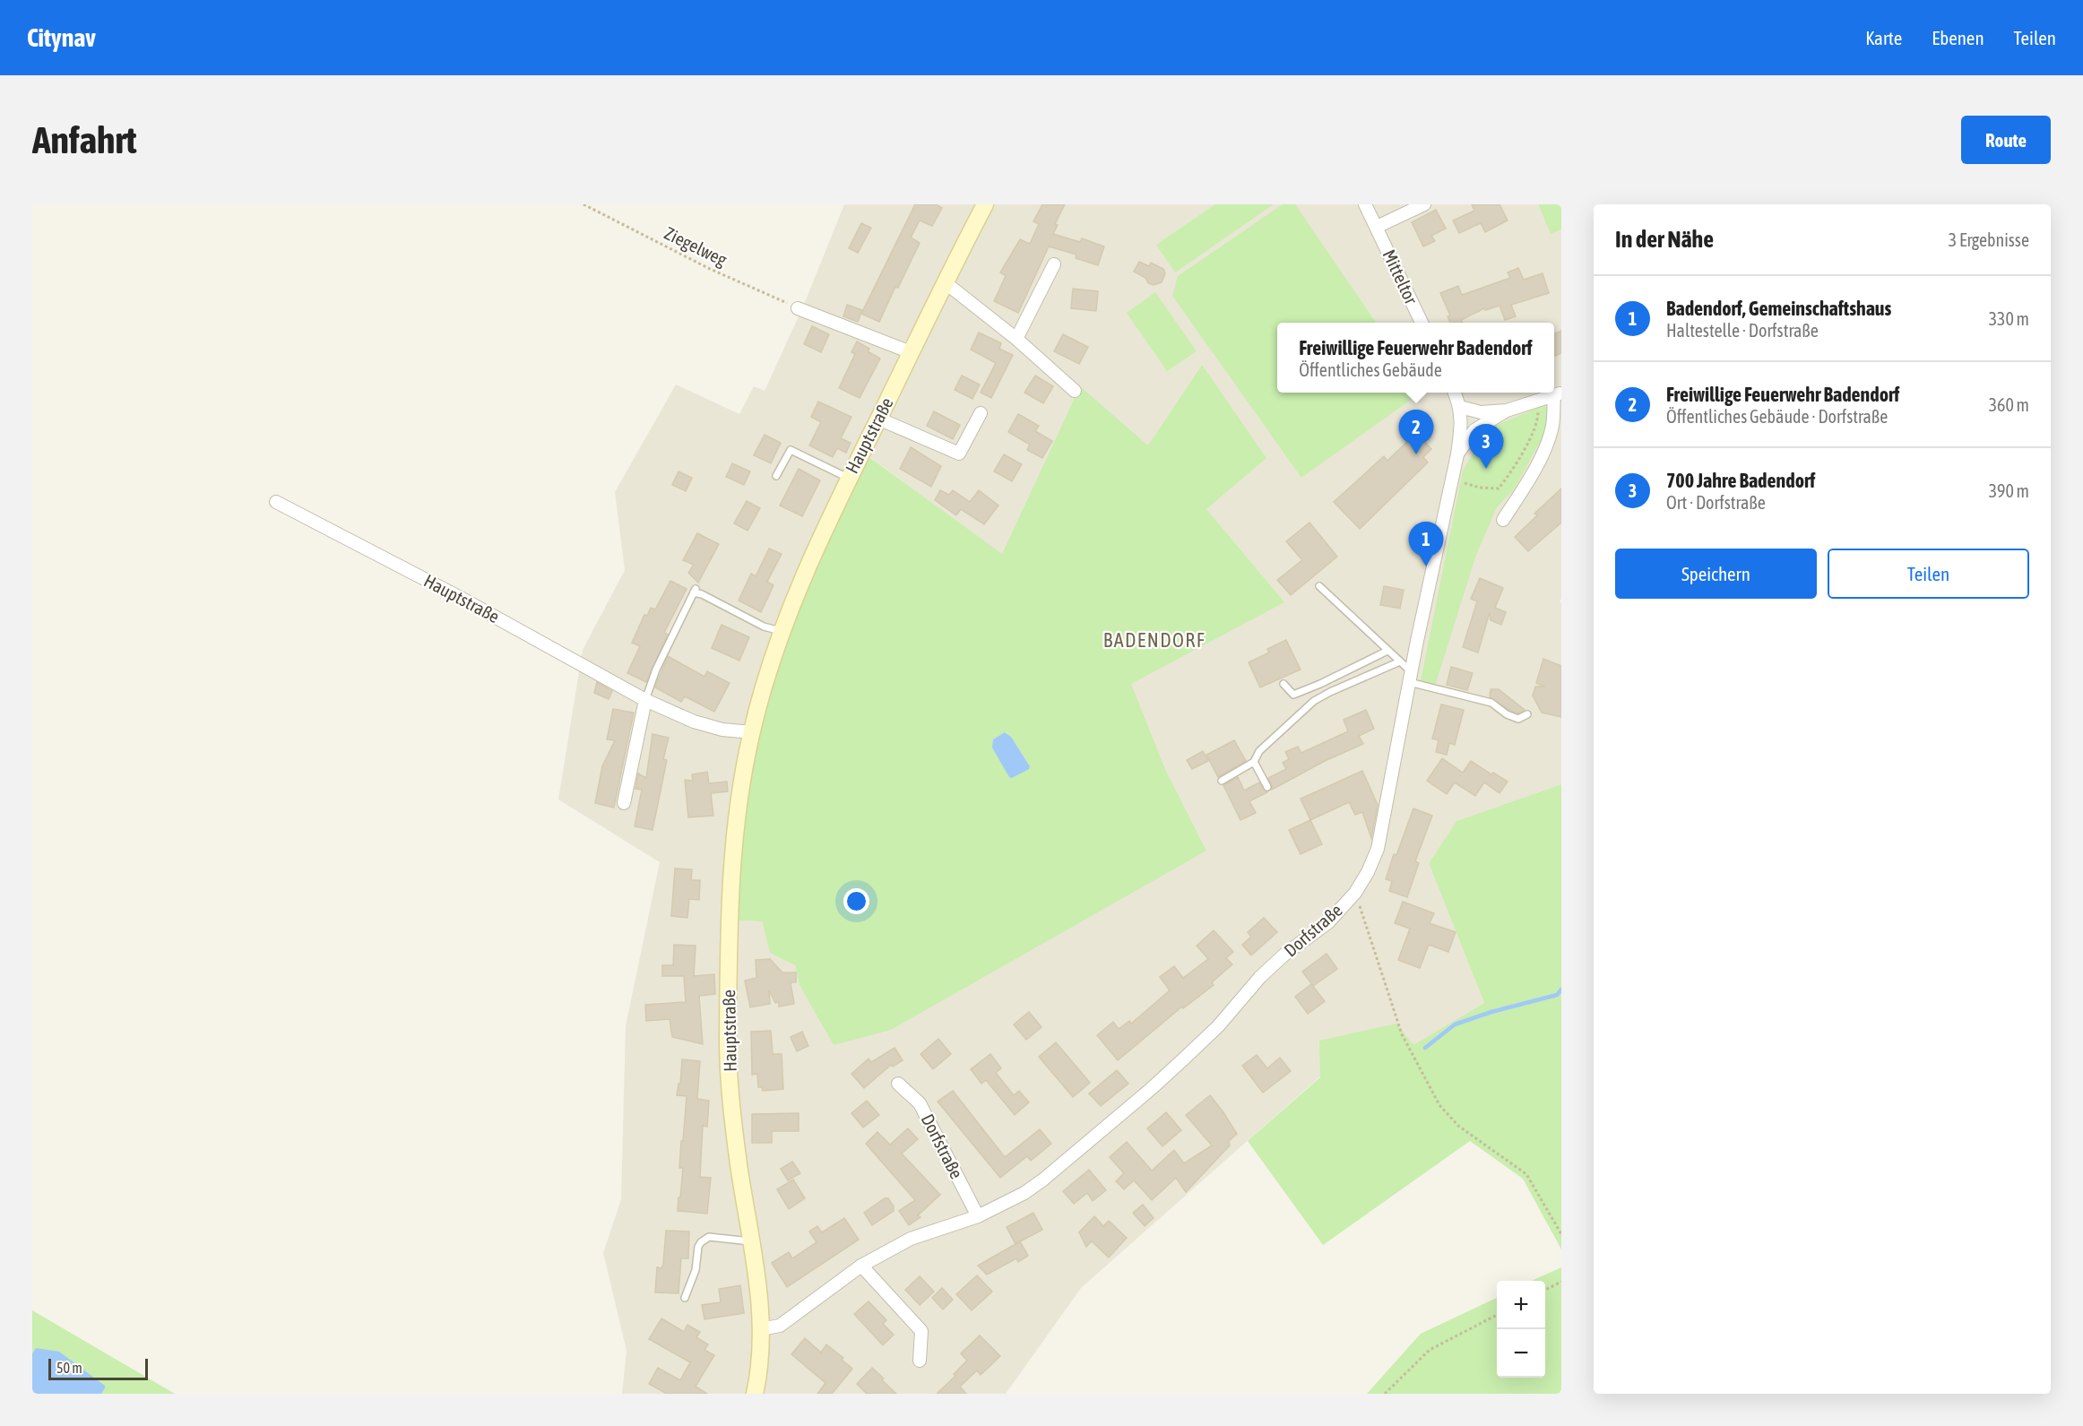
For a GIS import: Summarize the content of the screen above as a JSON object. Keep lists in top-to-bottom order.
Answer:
{
  "streets": {
    "main road": ["Hauptstraße"],
    "street": ["Mitteltor", "Dorfstraße"],
    "path": ["Ziegelweg"]
  },
  "crossings": [
    ["Hauptstraße", "Dorfstraße"]
  ],
  "districts": ["BADENDORF"],
  "scale_bar": "50 m",
  "page": {
    "header": "Citynav",
    "nav": ["Karte", "Ebenen", "Teilen"],
    "buttons": [
      "Route",
      ["Speichern", "Teilen"]
    ],
    "title": "Anfahrt",
    "heading": ["In der Nähe", "3 Ergebnisse"],
    "list": [
      {
        "mark": "1",
        "name": "Badendorf, Gemeinschaftshaus",
        "note": "Haltestelle · Dorfstraße",
        "value": "330 m"
      },
      {
        "mark": "2",
        "name": "Freiwillige Feuerwehr Badendorf",
        "note": "Öffentliches Gebäude · Dorfstraße",
        "value": "360 m"
      },
      {
        "mark": "3",
        "name": "700 Jahre Badendorf",
        "note": "Ort · Dorfstraße",
        "value": "390 m"
      }
    ],
    "popup": ["Freiwillige Feuerwehr Badendorf", "Öffentliches Gebäude"],
    "pins": ["2", "3", "1"],
    "map_buttons": ["+", "−"],
    "scale": "50 m"
  }
}
